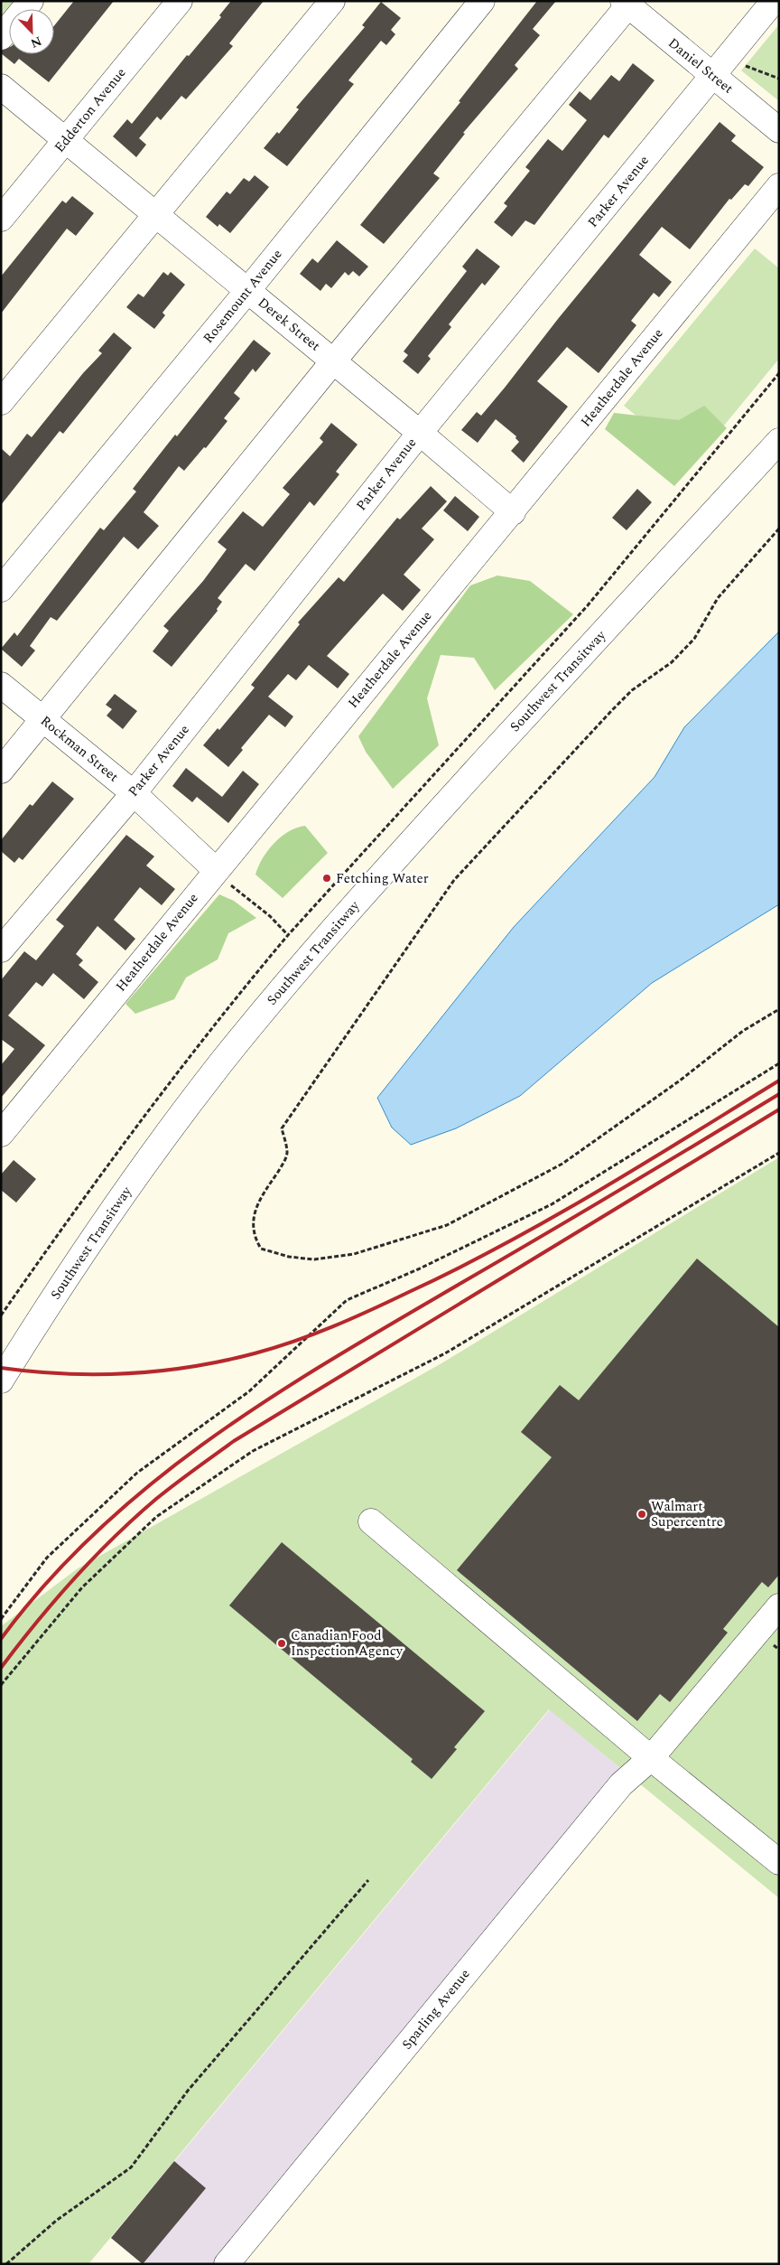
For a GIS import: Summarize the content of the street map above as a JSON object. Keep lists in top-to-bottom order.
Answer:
{
  "streets": {
    "street": [
      "Daniel Street",
      "Edderton Avenue",
      "Parker Avenue",
      "Rosemount Avenue",
      "Derek Street",
      "Heatherdale Avenue",
      "Southwest Transitway",
      "Rockman Street",
      "Sparling Avenue"
    ]
  },
  "crossings": [
    ["Daniel Street", "Parker Avenue"],
    ["Edderton Avenue", "Derek Street"],
    ["Parker Avenue", "Derek Street"],
    ["Parker Avenue", "Rockman Street"],
    ["Rosemount Avenue", "Derek Street"],
    ["Derek Street", "Heatherdale Avenue"],
    ["Heatherdale Avenue", "Rockman Street"]
  ],
  "places": ["Fetching Water", "Walmart Supercentre", "Canadian Food Inspection Agency"],
  "north": "bottom right"
}
